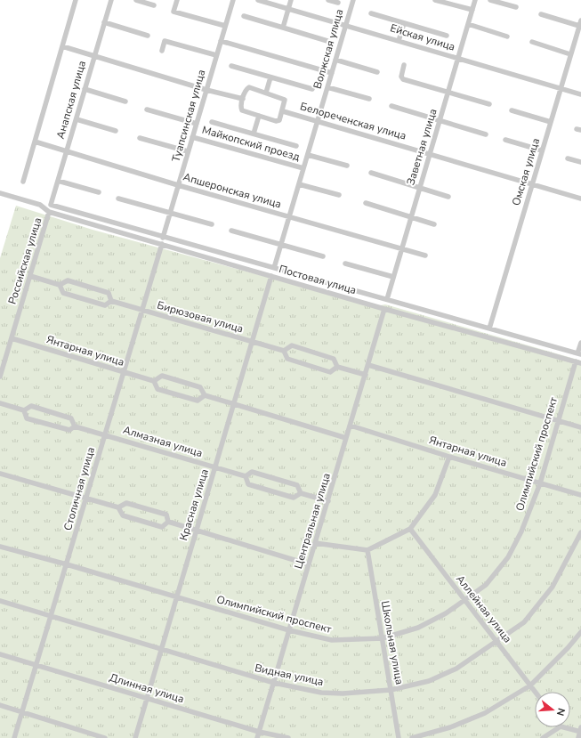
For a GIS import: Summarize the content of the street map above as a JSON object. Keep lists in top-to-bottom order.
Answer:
{
  "streets": {
    "street": [
      "Ейская улица",
      "Волжская улица",
      "Анапская улица",
      "Туапсинская улица",
      "Белореченская улица",
      "Майкопский проезд",
      "Заветная улица",
      "Омская улица",
      "Апшеронская улица",
      "Российская улица",
      "Постовая улица",
      "Бирюзовая улица",
      "Янтарная улица",
      "Алмазная улица",
      "Олимпийский проспект",
      "Столичная улица",
      "Красная улица",
      "Центральная улица",
      "Аллейная улица",
      "Школьная улица",
      "Видная улица",
      "Длинная улица"
    ]
  },
  "crossings": [
    ["Ейская улица", "Волжская улица"],
    ["Ейская улица", "Заветная улица"],
    ["Ейская улица", "Омская улица"],
    ["Волжская улица", "Белореченская улица"],
    ["Волжская улица", "Майкопский проезд"],
    ["Волжская улица", "Апшеронская улица"],
    ["Волжская улица", "Постовая улица"],
    ["Анапская улица", "Апшеронская улица"],
    ["Анапская улица", "Постовая улица"],
    ["Туапсинская улица", "Майкопский проезд"],
    ["Туапсинская улица", "Апшеронская улица"],
    ["Туапсинская улица", "Постовая улица"],
    ["Белореченская улица", "Заветная улица"],
    ["Белореченская улица", "Омская улица"],
    ["Заветная улица", "Апшеронская улица"],
    ["Заветная улица", "Постовая улица"],
    ["Омская улица", "Постовая улица"],
    ["Российская улица", "Постовая улица"],
    ["Российская улица", "Бирюзовая улица"],
    ["Российская улица", "Янтарная улица"],
    ["Постовая улица", "Олимпийский проспект"],
    ["Постовая улица", "Столичная улица"],
    ["Постовая улица", "Красная улица"],
    ["Постовая улица", "Центральная улица"],
    ["Бирюзовая улица", "Столичная улица"],
    ["Бирюзовая улица", "Красная улица"],
    ["Бирюзовая улица", "Центральная улица"],
    ["Янтарная улица", "Олимпийский проспект"],
    ["Янтарная улица", "Столичная улица"],
    ["Янтарная улица", "Красная улица"],
    ["Янтарная улица", "Центральная улица"],
    ["Алмазная улица", "Столичная улица"],
    ["Алмазная улица", "Красная улица"],
    ["Алмазная улица", "Центральная улица"],
    ["Олимпийский проспект", "Столичная улица"],
    ["Олимпийский проспект", "Красная улица"],
    ["Олимпийский проспект", "Центральная улица"],
    ["Олимпийский проспект", "Аллейная улица"],
    ["Олимпийский проспект", "Школьная улица"],
    ["Столичная улица", "Видная улица"],
    ["Столичная улица", "Длинная улица"],
    ["Красная улица", "Видная улица"],
    ["Красная улица", "Длинная улица"],
    ["Центральная улица", "Видная улица"],
    ["Центральная улица", "Длинная улица"],
    ["Аллейная улица", "Видная улица"],
    ["Школьная улица", "Видная улица"]
  ],
  "north": "right"
}
